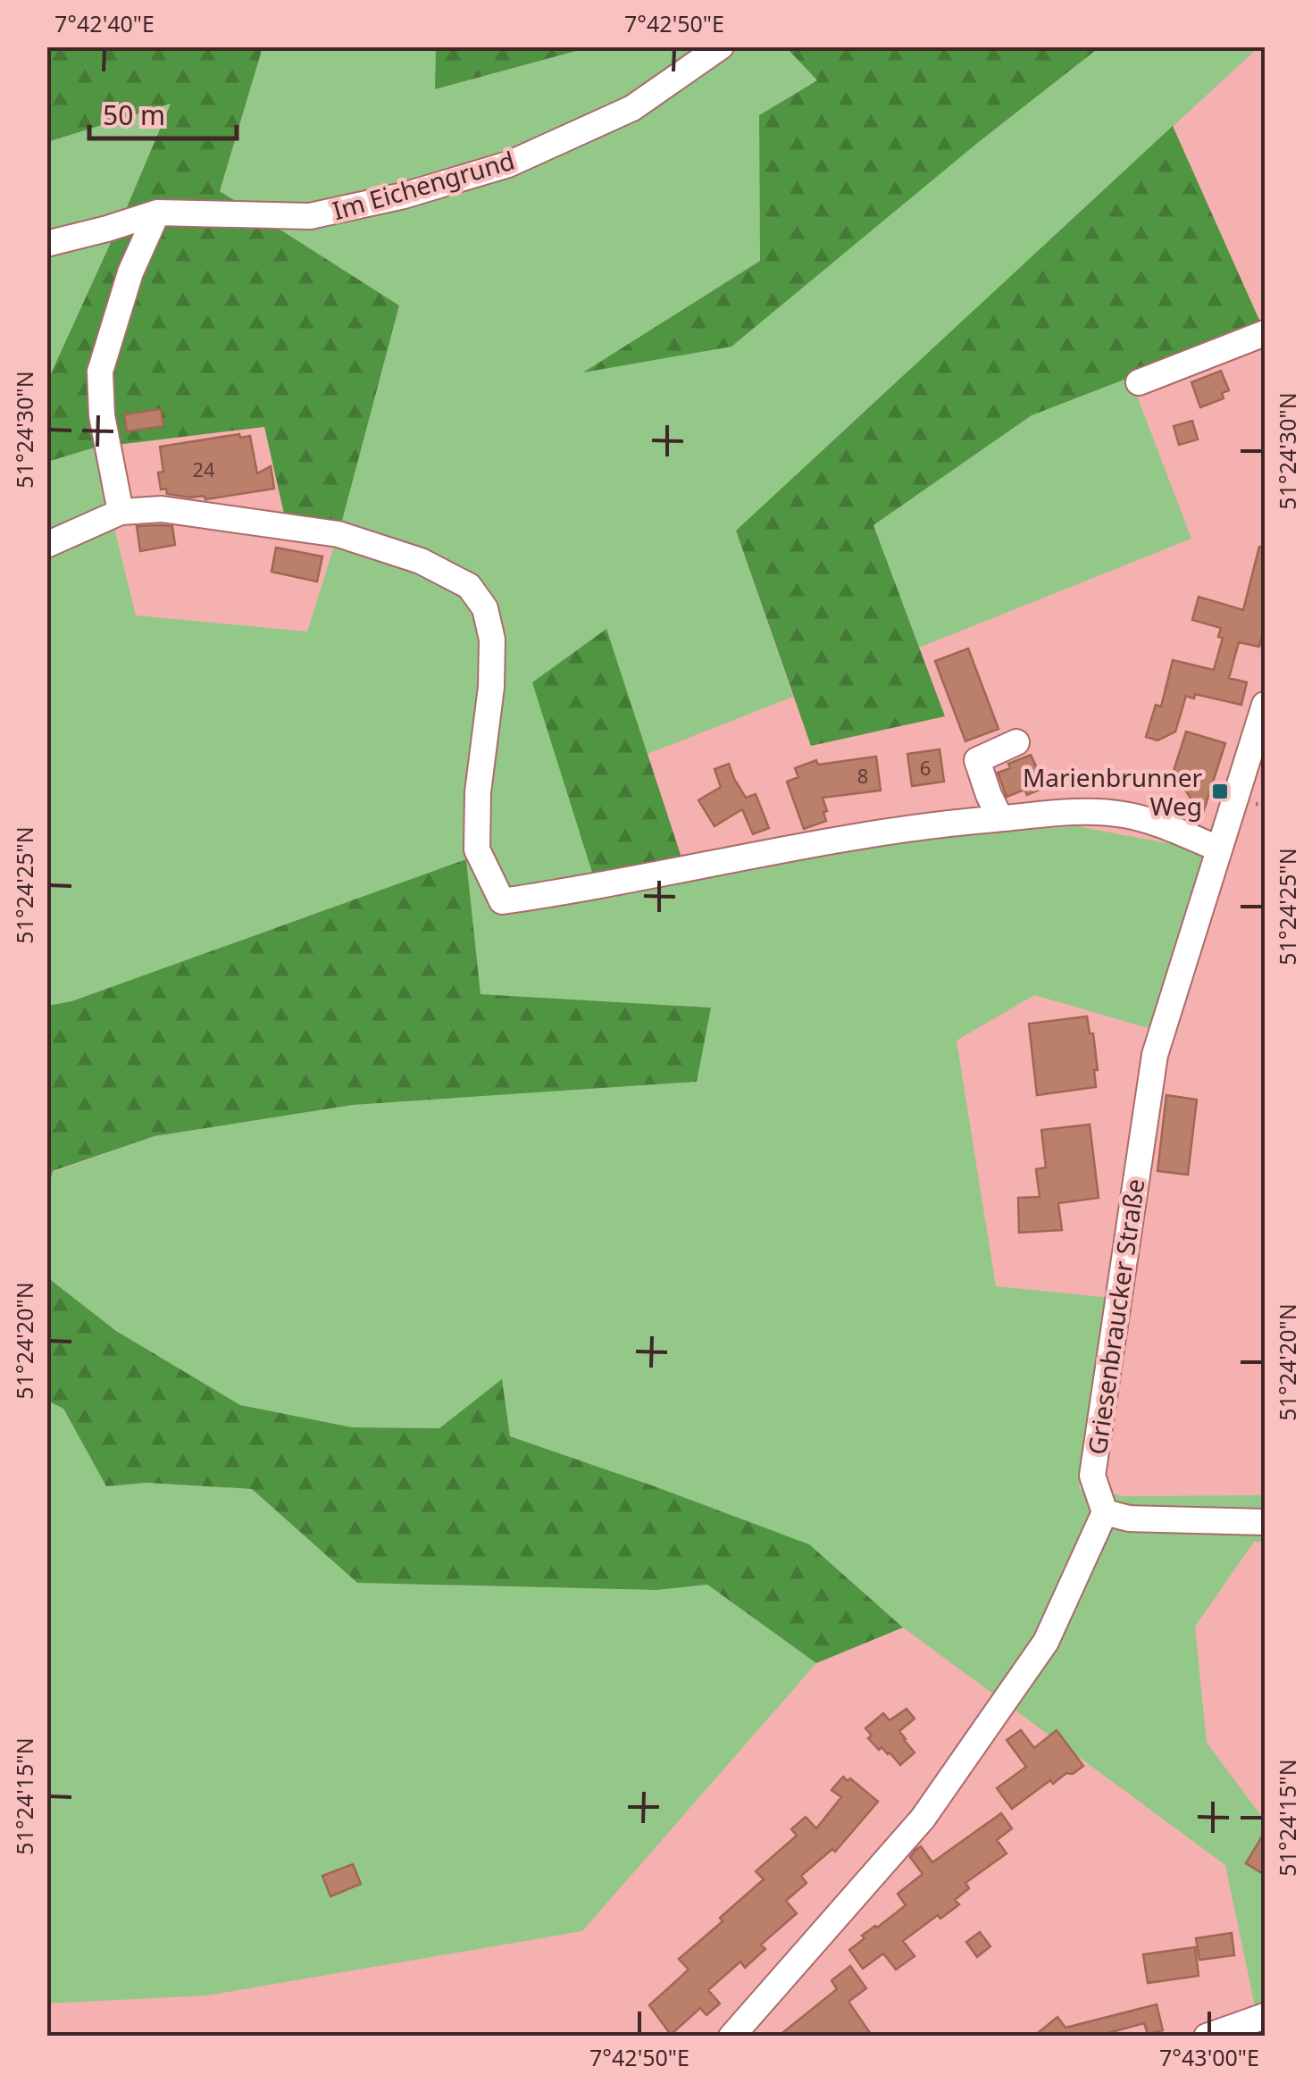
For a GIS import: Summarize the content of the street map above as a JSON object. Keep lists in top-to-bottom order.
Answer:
{
  "streets": {
    "street": ["Im Eichengrund", "Griesenbraucker Straße"]
  },
  "places": {
    "transit": ["Marienbrunner Weg"]
  },
  "house_numbers": ["24", "6", "8"],
  "scale_bar": "50 m",
  "coordinates": [
    "7°42'40\"E",
    "7°42'50\"E",
    "51°24'30\"N",
    "51°24'25\"N",
    "51°24'20\"N",
    "51°24'15\"N",
    "7°43'00\"E"
  ]
}
